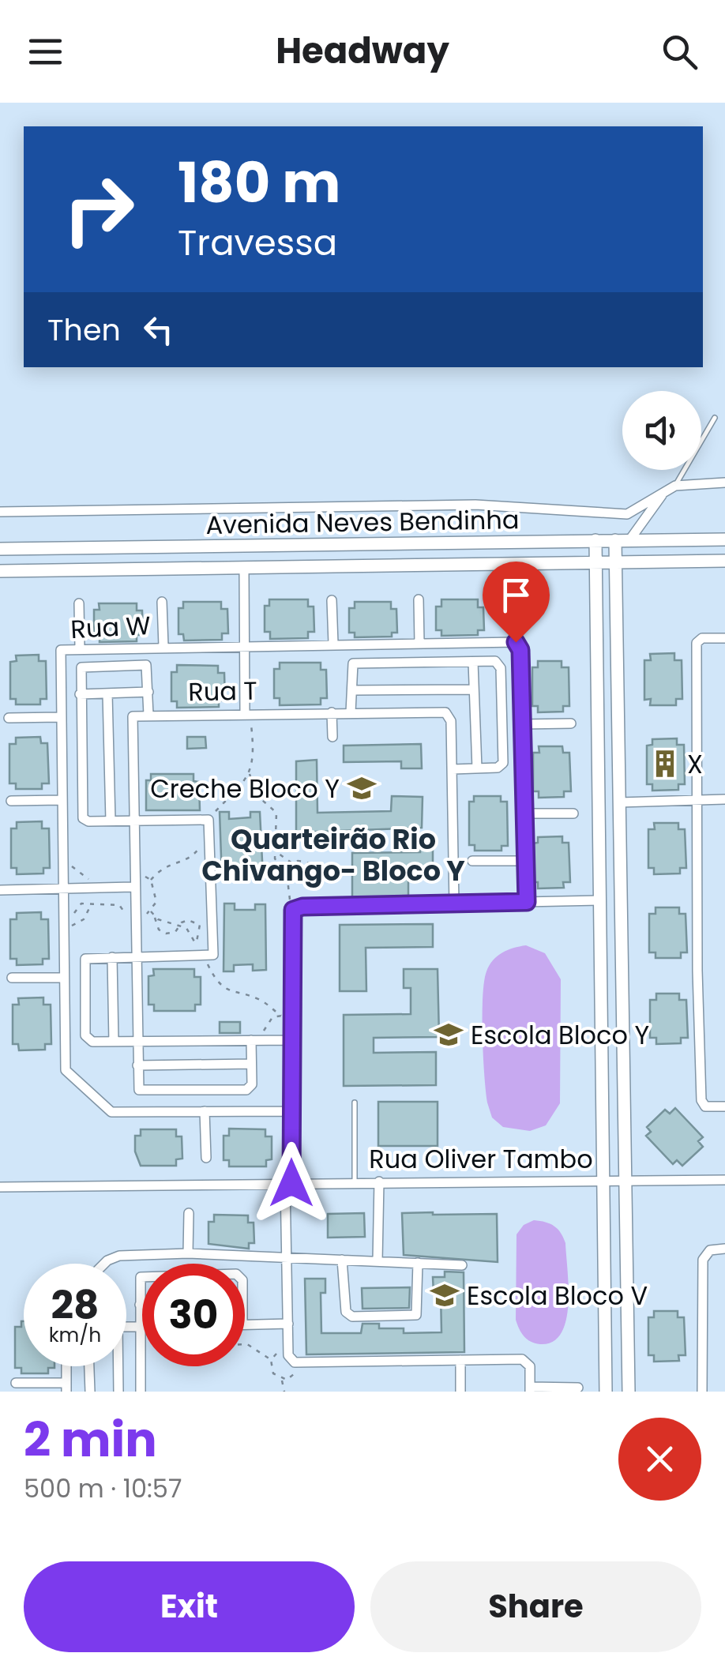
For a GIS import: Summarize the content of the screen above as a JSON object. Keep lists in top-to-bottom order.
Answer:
{
  "streets": {
    "street": [
      "Avenida Neves Bendinha",
      "Rua W",
      "Rua T",
      "Rua Oliver Tambo"
    ]
  },
  "districts": ["Quarteirão Rio Chivango- Bloco Y"],
  "places": {
    "building": ["X"],
    "school or university": ["Creche Bloco Y", "Escola Bloco Y", "Escola Bloco V"]
  },
  "page": {
    "header": "Headway",
    "turn": ["180 m", "Travessa"],
    "then": "Then",
    "speed": "28 km/h",
    "limit": "30",
    "heading": ["2 min", "500 m · 10:57"],
    "buttons": ["Exit", "Share"]
  }
}
